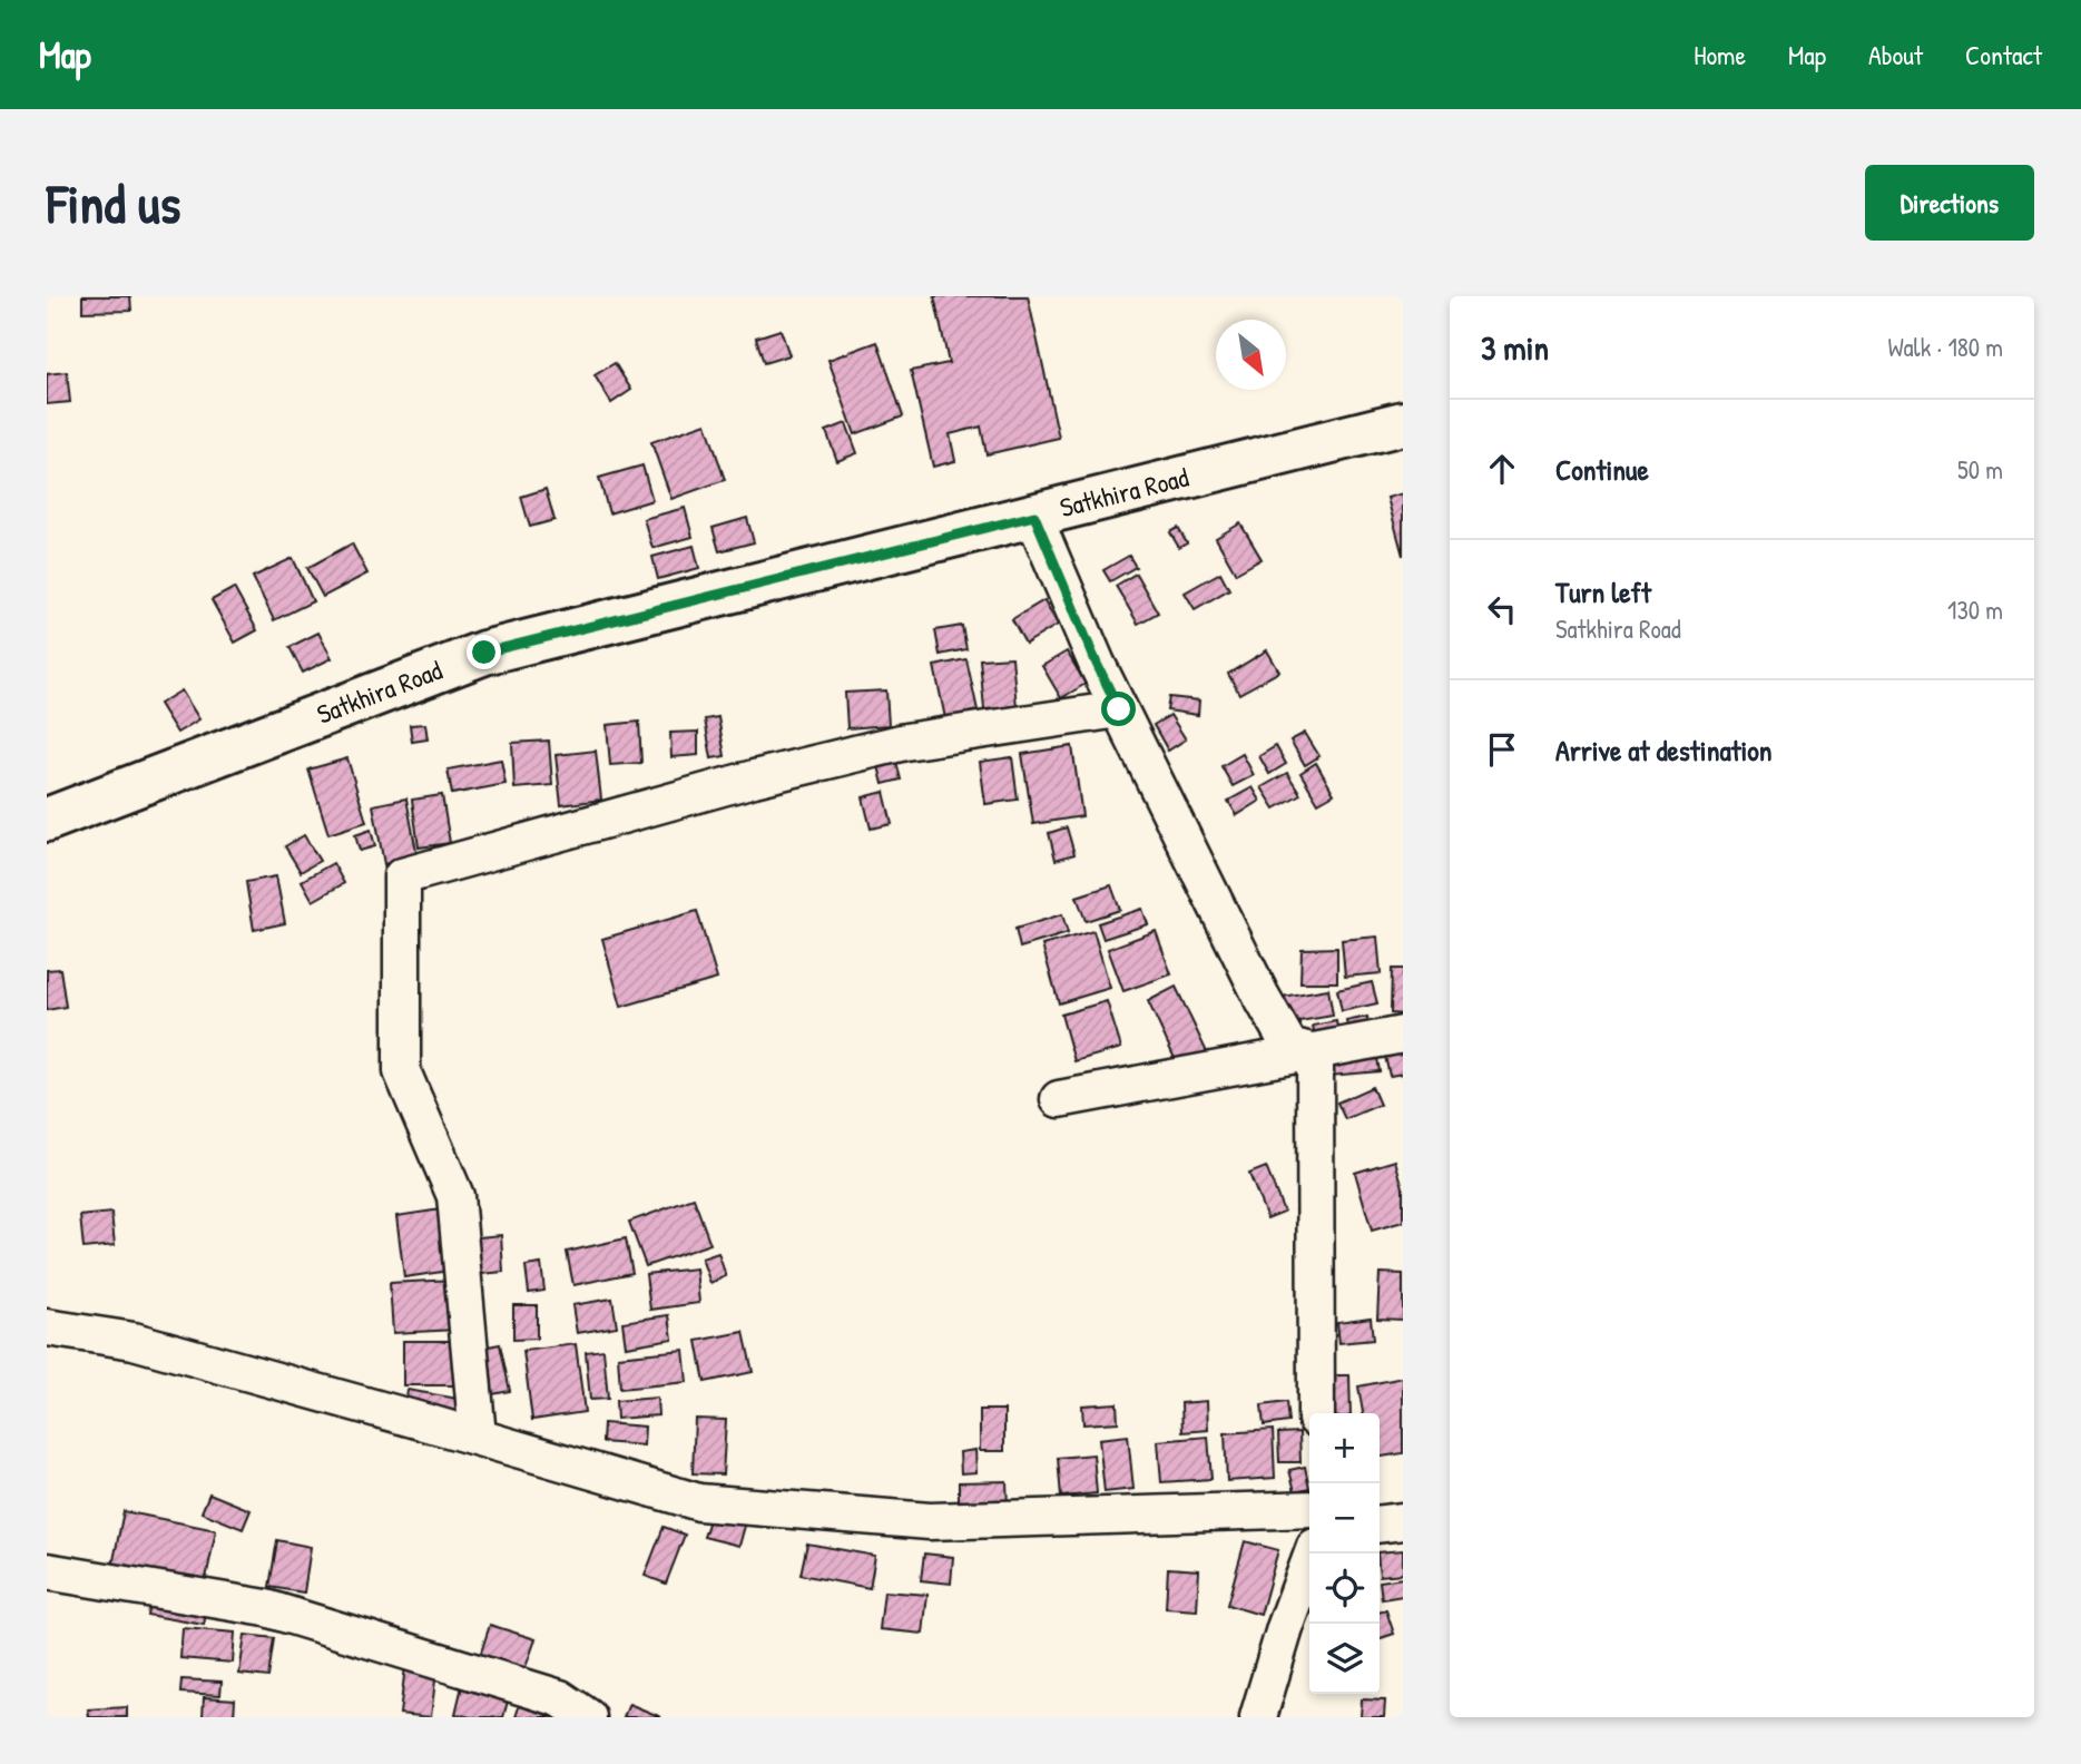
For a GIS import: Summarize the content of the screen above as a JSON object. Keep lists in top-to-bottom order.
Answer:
{
  "streets": {
    "main road": ["Satkhira Road"]
  },
  "north": "bottom right",
  "page": {
    "header": "Map",
    "nav": [
      "Home",
      "Map",
      "About",
      "Contact"
    ],
    "buttons": "Directions",
    "title": "Find us",
    "heading": ["3 min", "Walk · 180 m"],
    "list": [
      ["Continue", "50 m"],
      ["Turn left", "Satkhira Road", "130 m"],
      "Arrive at destination"
    ],
    "map_buttons": ["+", "−"]
  }
}
